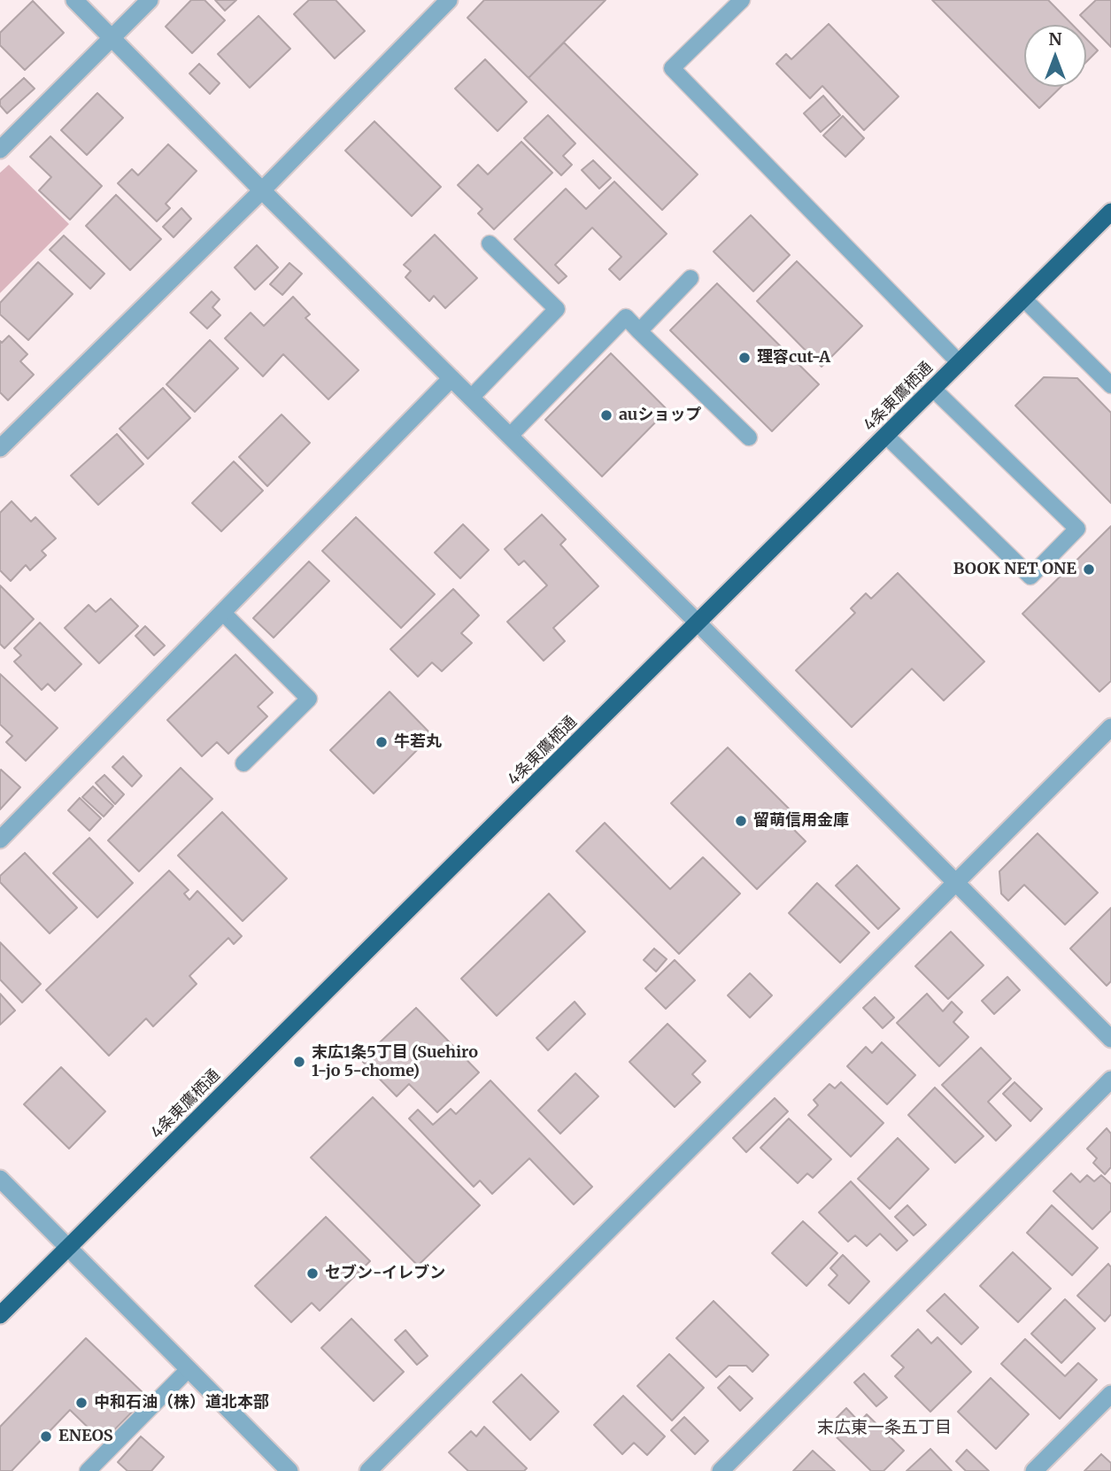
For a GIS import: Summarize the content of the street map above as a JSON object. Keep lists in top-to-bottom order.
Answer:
{
  "streets": {
    "highway": ["4条東鷹栖通"]
  },
  "districts": ["末広東一条五丁目"],
  "places": [
    "理容cut-A",
    "auショップ",
    "BOOK NET ONE",
    "牛若丸",
    "留萌信用金庫",
    "末広1条5丁目 (Suehiro 1-jo 5-chome)",
    "セブン-イレブン",
    "中和石油（株）道北本部",
    "ENEOS"
  ],
  "north": "top"
}
